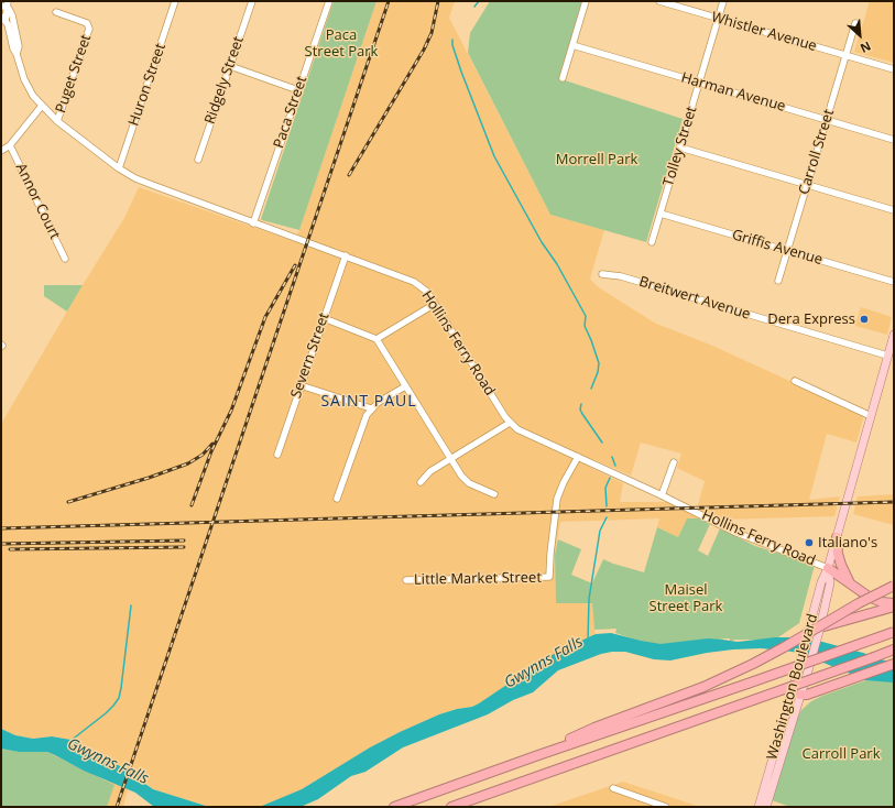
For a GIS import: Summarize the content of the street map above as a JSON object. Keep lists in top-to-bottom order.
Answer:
{
  "streets": {
    "main road": ["Washington Boulevard"],
    "street": [
      "Whistler Avenue",
      "Puget Street",
      "Ridgely Street",
      "Huron Street",
      "Harman Avenue",
      "Paca Street",
      "Tolley Street",
      "Carroll Street",
      "Annor Court",
      "Griffis Avenue",
      "Breitwert Avenue",
      "Hollins Ferry Road",
      "Severn Street",
      "Little Market Street"
    ]
  },
  "crossings": [
    ["Whistler Avenue", "Tolley Street"],
    ["Whistler Avenue", "Carroll Street"],
    ["Puget Street", "Hollins Ferry Road"],
    ["Huron Street", "Hollins Ferry Road"],
    ["Harman Avenue", "Tolley Street"],
    ["Harman Avenue", "Carroll Street"],
    ["Paca Street", "Hollins Ferry Road"],
    ["Tolley Street", "Griffis Avenue"],
    ["Carroll Street", "Griffis Avenue"],
    ["Breitwert Avenue", "Washington Boulevard"],
    ["Hollins Ferry Road", "Severn Street"],
    ["Hollins Ferry Road", "Little Market Street"],
    ["Hollins Ferry Road", "Washington Boulevard"]
  ],
  "districts": ["SAINT PAUL"],
  "water": ["Gwynns Falls"],
  "parks": [
    "Paca Street Park",
    "Morrell Park",
    "Maisel Street Park",
    "Carroll Park"
  ],
  "places": ["Dera Express", "Italiano's"],
  "north": "bottom right"
}
